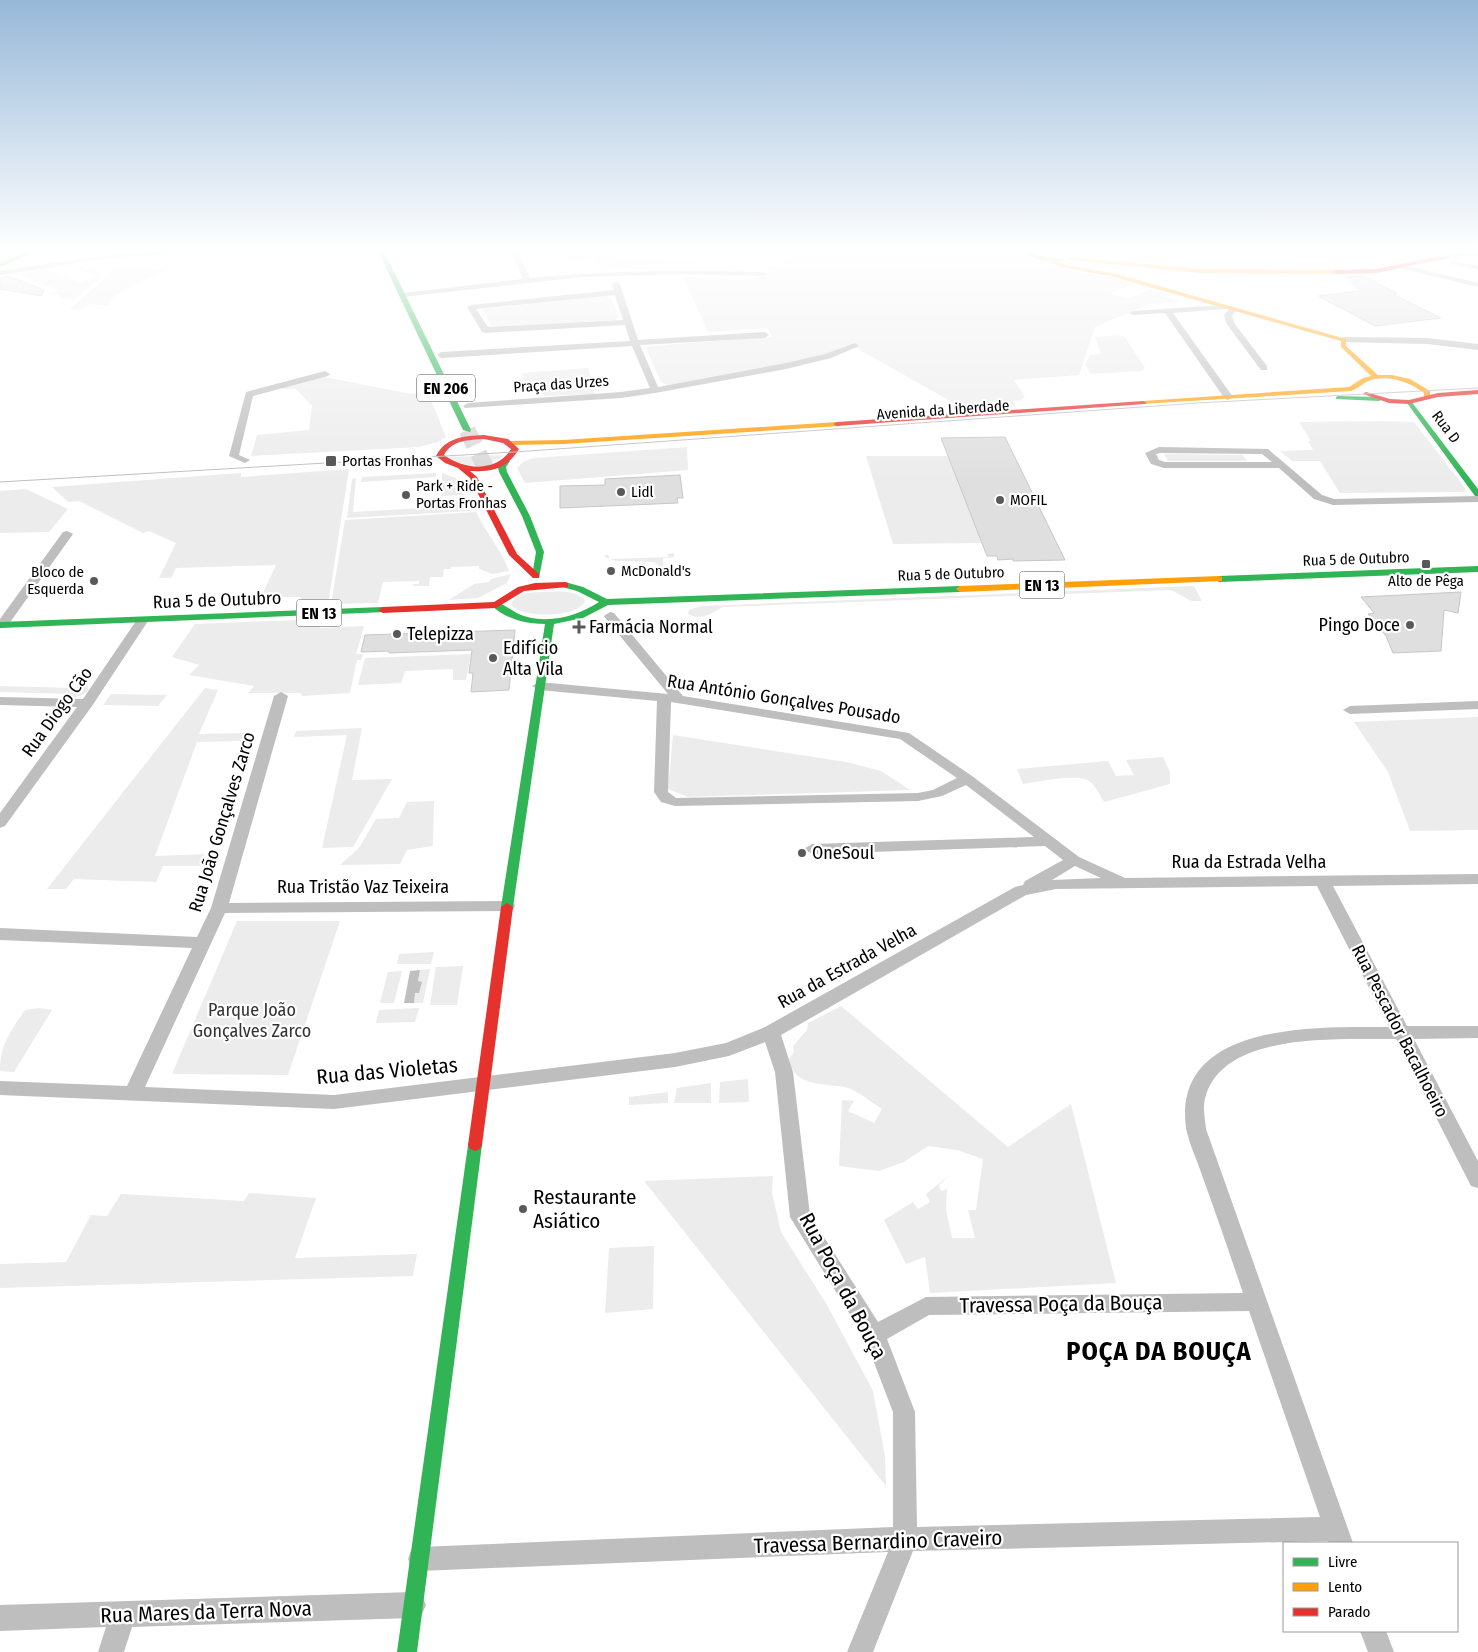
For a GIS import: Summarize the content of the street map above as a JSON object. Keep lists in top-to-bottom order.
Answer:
{
  "streets": {
    "main road": [
      "EN 206",
      "Avenida da Liberdade",
      "Rua D",
      "Rua 5 de Outubro",
      "EN 13"
    ],
    "street": [
      "Praça das Urzes",
      "Rua António Gonçalves Pousado",
      "Rua Diogo Cão",
      "Rua João Gonçalves Zarco",
      "Rua da Estrada Velha",
      "Rua Tristão Vaz Teixeira",
      "Rua Pescador Bacalhoeiro",
      "Rua das Violetas",
      "Rua Poça da Bouça",
      "Travessa Poça da Bouça",
      "Travessa Bernardino Craveiro",
      "Rua Mares da Terra Nova"
    ]
  },
  "crossings": [
    ["Avenida da Liberdade", "Rua D"],
    ["Rua 5 de Outubro", "Rua Diogo Cão"],
    ["Rua António Gonçalves Pousado", "Rua da Estrada Velha"],
    ["Rua João Gonçalves Zarco", "Rua Tristão Vaz Teixeira"],
    ["Rua João Gonçalves Zarco", "Rua das Violetas"],
    ["Rua da Estrada Velha", "Rua Pescador Bacalhoeiro"],
    ["Rua da Estrada Velha", "Rua das Violetas"],
    ["Rua da Estrada Velha", "Rua Poça da Bouça"],
    ["Rua das Violetas", "Rua Poça da Bouça"],
    ["Rua Poça da Bouça", "Travessa Poça da Bouça"],
    ["Rua Poça da Bouça", "Travessa Bernardino Craveiro"]
  ],
  "districts": ["POÇA DA BOUÇA"],
  "parks": ["Parque João Gonçalves Zarco"],
  "places": {
    "transit": ["Portas Fronhas", "Alto de Pêga"],
    "other": [
      "Lidl",
      "Park + Ride - Portas Fronhas",
      "MOFIL",
      "McDonald's",
      "Bloco de Esquerda",
      "Pingo Doce",
      "Telepizza",
      "Edifício Alta Vila",
      "OneSoul",
      "Restaurante Asiático"
    ],
    "health": ["Farmácia Normal"]
  },
  "legend": ["Livre", "Lento", "Parado"]
}
